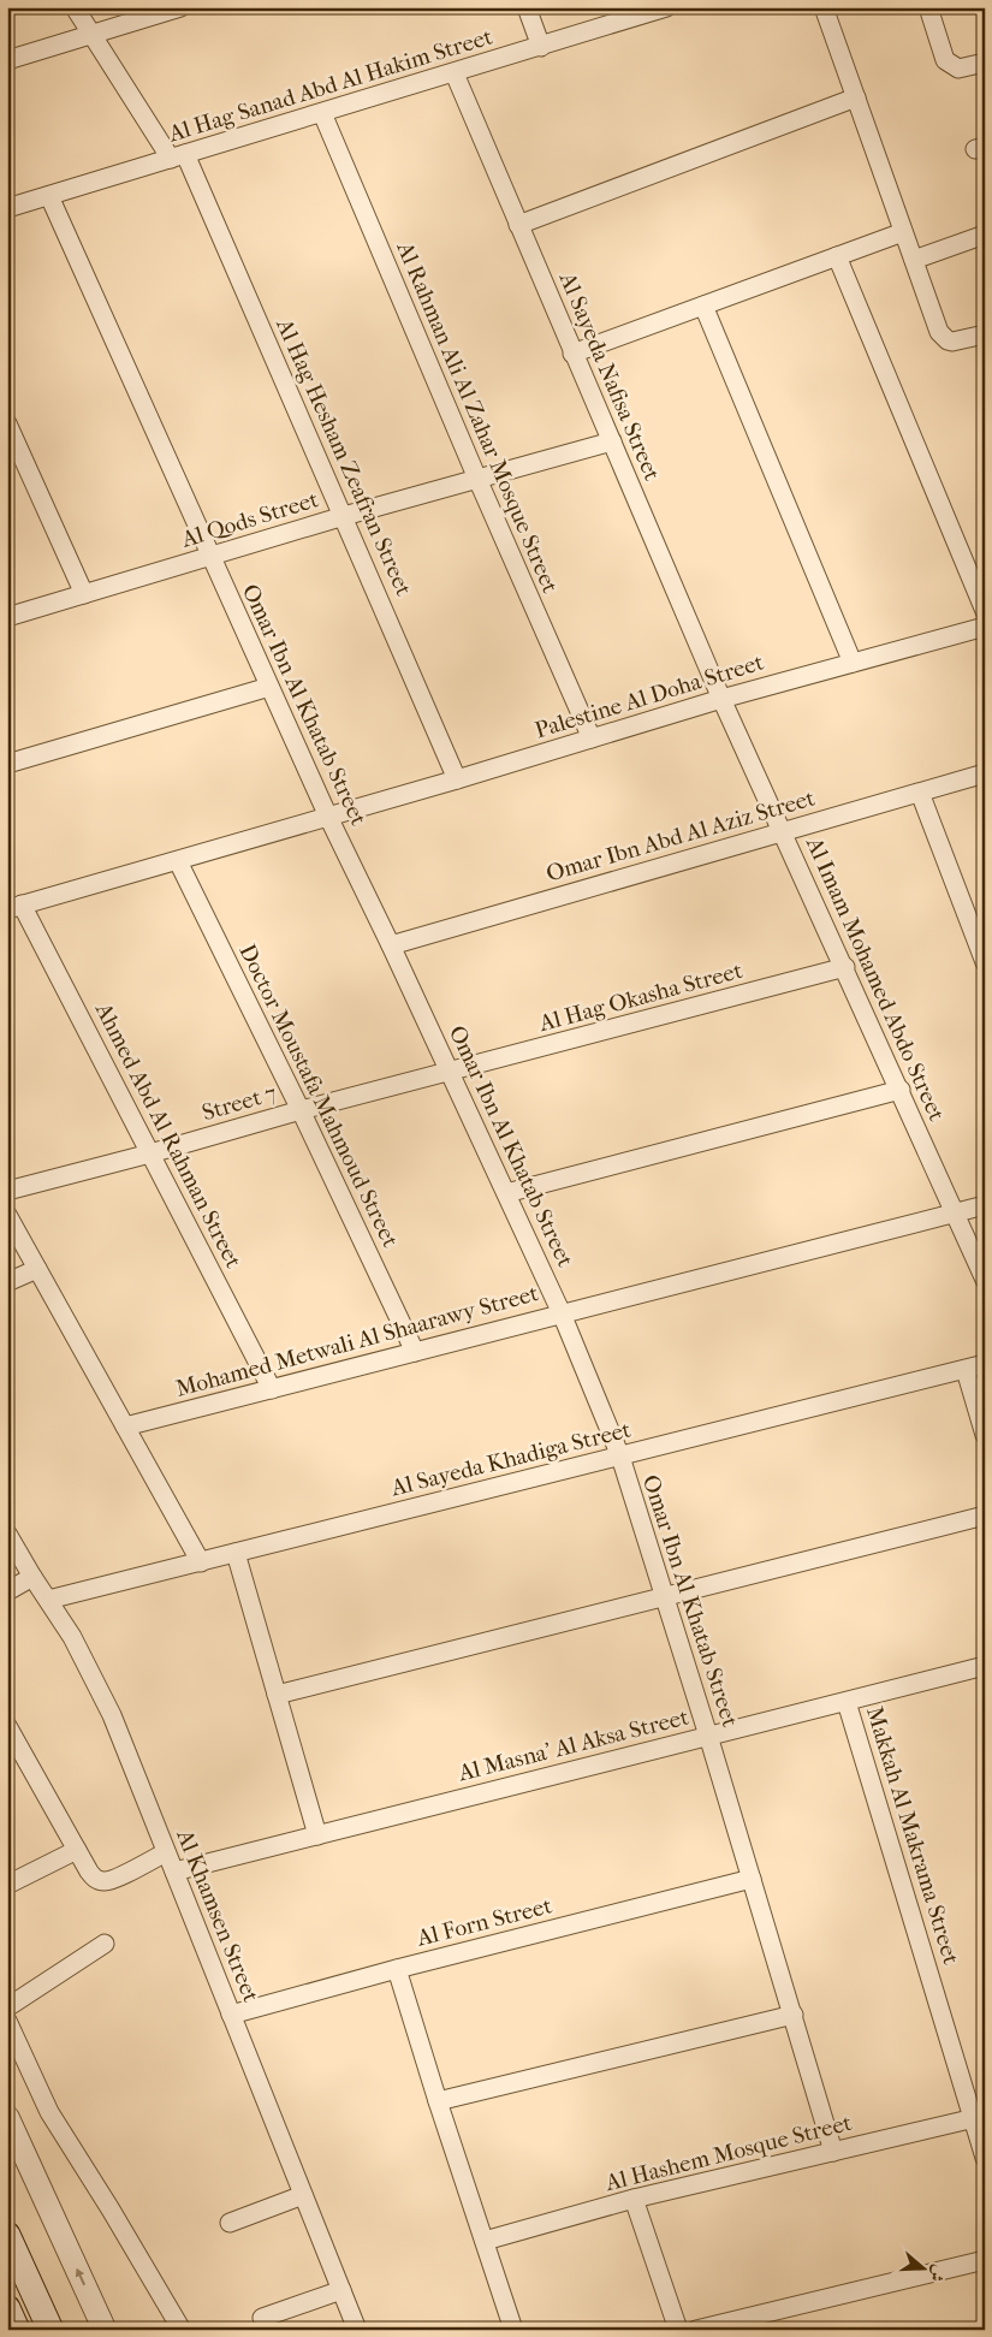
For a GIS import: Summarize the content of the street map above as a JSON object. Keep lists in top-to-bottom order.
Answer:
{
  "streets": {
    "street": [
      "Al Hag Sanad Abd Al Hakim Street",
      "Al Sayeda Nafisa Street",
      "Al Rahman Ali Al Zahar Mosque Street",
      "Al Hag Hesham Zeafran Street",
      "Al Qods Street",
      "Palestine Al Doha Street",
      "Omar Ibn Al Khatab Street",
      "Omar Ibn Abd Al Aziz Street",
      "Al Imam Mohamed Abdo Street",
      "Al Hag Okasha Street",
      "Doctor Moustafa Mahmoud Street",
      "Street 7",
      "Ahmed Abd Al Rahman Street",
      "Mohamed Metwali Al Shaarawy Street",
      "Al Sayeda Khadiga Street",
      "Al Masna' Al Aksa Street",
      "Makkah Al Makrama Street",
      "Al Khamsen Street",
      "Al Forn Street",
      "Al Hashem Mosque Street"
    ]
  },
  "crossings": [
    ["Al Hag Sanad Abd Al Hakim Street", "Al Sayeda Nafisa Street"],
    ["Al Hag Sanad Abd Al Hakim Street", "Al Rahman Ali Al Zahar Mosque Street"],
    ["Al Hag Sanad Abd Al Hakim Street", "Al Hag Hesham Zeafran Street"],
    ["Al Hag Sanad Abd Al Hakim Street", "Omar Ibn Al Khatab Street"],
    ["Al Sayeda Nafisa Street", "Al Qods Street"],
    ["Al Sayeda Nafisa Street", "Palestine Al Doha Street"],
    ["Al Sayeda Nafisa Street", "Al Imam Mohamed Abdo Street"],
    ["Al Rahman Ali Al Zahar Mosque Street", "Al Qods Street"],
    ["Al Rahman Ali Al Zahar Mosque Street", "Palestine Al Doha Street"],
    ["Al Hag Hesham Zeafran Street", "Al Qods Street"],
    ["Al Hag Hesham Zeafran Street", "Palestine Al Doha Street"],
    ["Al Qods Street", "Omar Ibn Al Khatab Street"],
    ["Palestine Al Doha Street", "Omar Ibn Al Khatab Street"],
    ["Palestine Al Doha Street", "Al Imam Mohamed Abdo Street"],
    ["Palestine Al Doha Street", "Doctor Moustafa Mahmoud Street"],
    ["Palestine Al Doha Street", "Ahmed Abd Al Rahman Street"],
    ["Omar Ibn Al Khatab Street", "Omar Ibn Abd Al Aziz Street"],
    ["Omar Ibn Al Khatab Street", "Al Hag Okasha Street"],
    ["Omar Ibn Al Khatab Street", "Street 7"],
    ["Omar Ibn Al Khatab Street", "Mohamed Metwali Al Shaarawy Street"],
    ["Omar Ibn Al Khatab Street", "Al Sayeda Khadiga Street"],
    ["Omar Ibn Al Khatab Street", "Al Masna' Al Aksa Street"],
    ["Omar Ibn Al Khatab Street", "Al Forn Street"],
    ["Omar Ibn Al Khatab Street", "Al Hashem Mosque Street"],
    ["Omar Ibn Abd Al Aziz Street", "Al Imam Mohamed Abdo Street"],
    ["Al Imam Mohamed Abdo Street", "Al Hag Okasha Street"],
    ["Al Imam Mohamed Abdo Street", "Mohamed Metwali Al Shaarawy Street"],
    ["Al Hag Okasha Street", "Street 7"],
    ["Doctor Moustafa Mahmoud Street", "Street 7"],
    ["Doctor Moustafa Mahmoud Street", "Mohamed Metwali Al Shaarawy Street"],
    ["Street 7", "Ahmed Abd Al Rahman Street"],
    ["Ahmed Abd Al Rahman Street", "Mohamed Metwali Al Shaarawy Street"],
    ["Al Sayeda Khadiga Street", "Al Khamsen Street"],
    ["Al Masna' Al Aksa Street", "Makkah Al Makrama Street"],
    ["Al Masna' Al Aksa Street", "Al Khamsen Street"],
    ["Makkah Al Makrama Street", "Al Hashem Mosque Street"],
    ["Al Khamsen Street", "Al Forn Street"]
  ],
  "north": "right"
}
